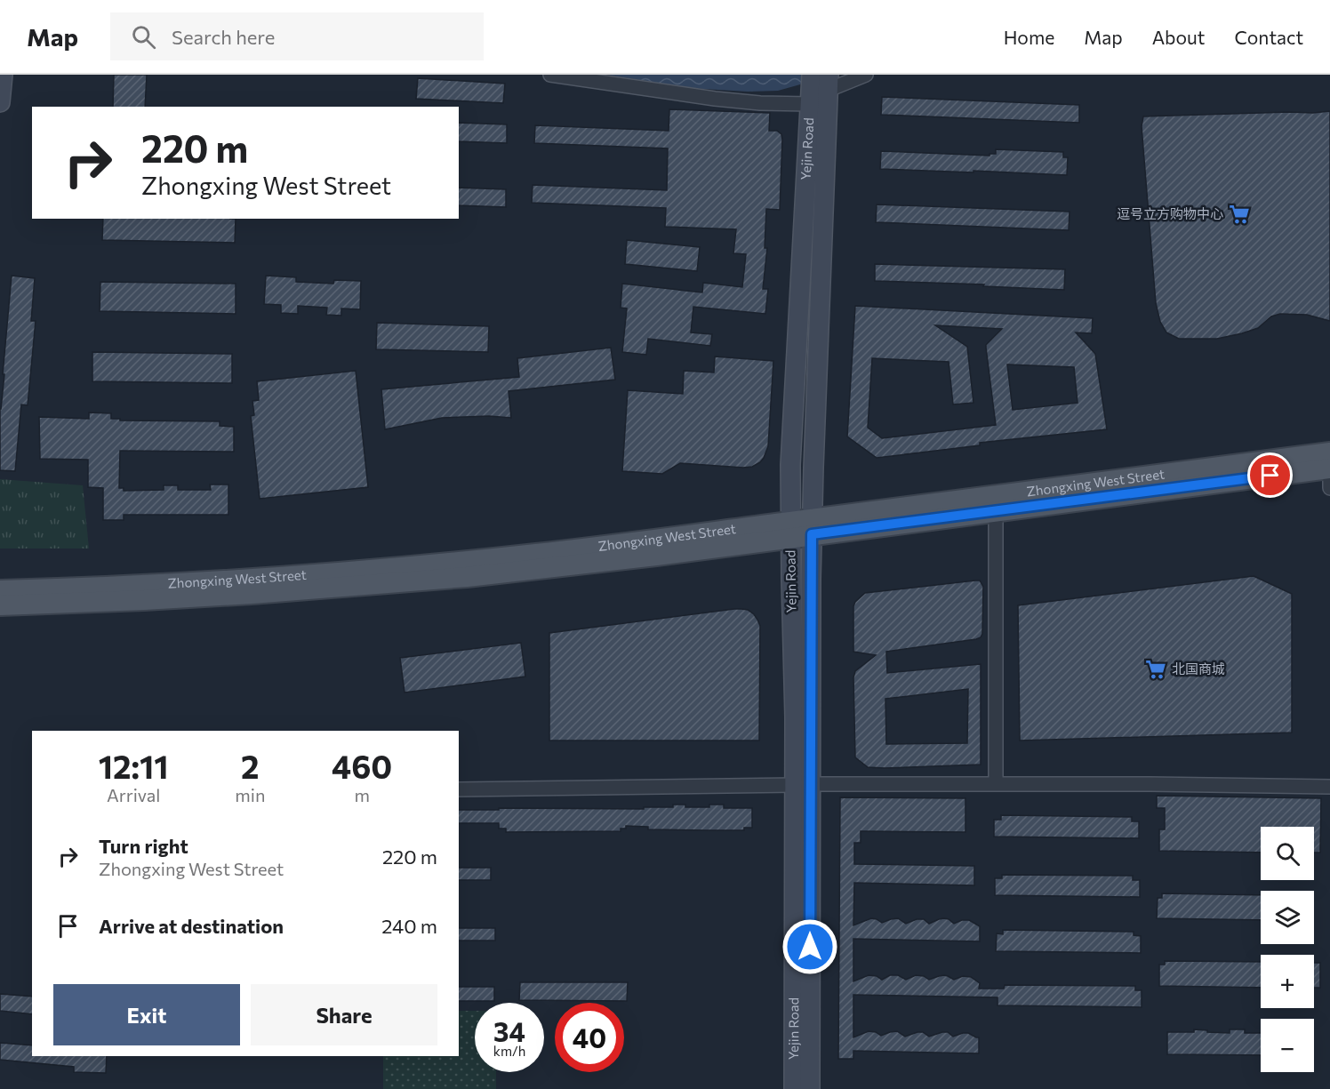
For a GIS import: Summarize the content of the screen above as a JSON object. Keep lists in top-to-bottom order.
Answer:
{
  "streets": {
    "main road": ["Zhongxing West Street"],
    "street": ["Yejin Road"]
  },
  "crossings": [
    ["Yejin Road", "Zhongxing West Street"]
  ],
  "places": {
    "supermarket": ["逗号立方购物中心", "北国商城"]
  },
  "page": {
    "header": "Map",
    "search": "Search here",
    "nav": [
      "Home",
      "Map",
      "About",
      "Contact"
    ],
    "turn": ["220 m", "Zhongxing West Street"],
    "eta": [
      "12:11",
      "Arrival",
      "2",
      "min",
      "460",
      "m"
    ],
    "list": [
      {
        "name": "Turn right",
        "note": "Zhongxing West Street",
        "value": "220 m"
      },
      {
        "name": "Arrive at destination",
        "value": "240 m"
      }
    ],
    "map_buttons": ["+", "−"],
    "buttons": ["Exit", "Share"],
    "speed": "34 km/h",
    "limit": "40"
  }
}
